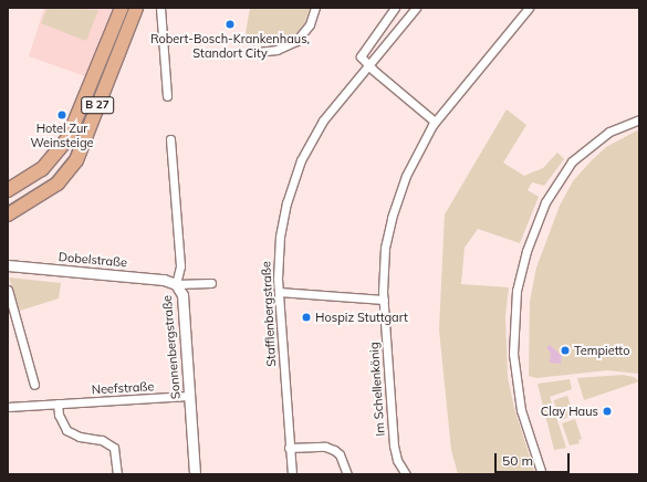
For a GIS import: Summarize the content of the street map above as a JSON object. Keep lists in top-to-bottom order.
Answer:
{
  "streets": {
    "main road": ["B 27"],
    "street": [
      "Dobelstraße",
      "Stafflenbergstraße",
      "Sonnenbergstraße",
      "Neefstraße",
      "Im Schellenkönig"
    ]
  },
  "crossings": [
    ["Dobelstraße", "Sonnenbergstraße"],
    ["Sonnenbergstraße", "Neefstraße"]
  ],
  "places": [
    "Robert-Bosch-Krankenhaus, Standort City",
    "Hotel Zur Weinsteige",
    "Hospiz Stuttgart",
    "Tempietto",
    "Clay Haus"
  ],
  "scale_bar": "50 m"
}
